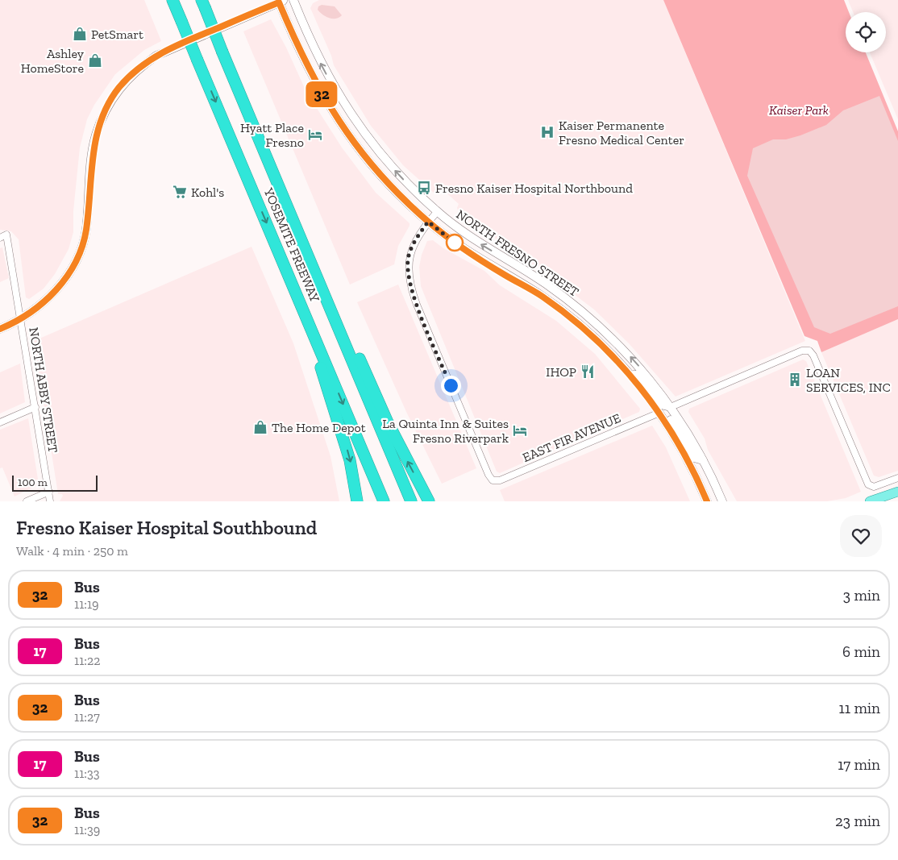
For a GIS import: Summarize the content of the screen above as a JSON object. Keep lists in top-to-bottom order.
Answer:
{
  "streets": {
    "highway": ["YOSEMITE FREEWAY"],
    "main road": ["NORTH FRESNO STREET"],
    "street": ["NORTH ABBY STREET", "EAST FIR AVENUE"]
  },
  "crossings": [
    ["NORTH FRESNO STREET", "EAST FIR AVENUE"]
  ],
  "parks": ["Kaiser Park"],
  "places": {
    "shop": ["PetSmart", "Ashley HomeStore", "The Home Depot"],
    "hospital": ["Kaiser Permanente Fresno Medical Center"],
    "hotel": ["Hyatt Place Fresno", "La Quinta Inn & Suites Fresno Riverpark"],
    "bus stop": ["Fresno Kaiser Hospital Northbound"],
    "supermarket": ["Kohl's"],
    "restaurant": ["IHOP"],
    "building": ["LOAN SERVICES, INC"]
  },
  "lines": ["bus line 32"],
  "scale_bar": "100 m",
  "page": {
    "on_map": "32",
    "scale": "100 m",
    "heading": ["Fresno Kaiser Hospital Southbound", "Walk · 4 min · 250 m"],
    "list": [
      {
        "mark": "32",
        "name": "Bus",
        "note": "11:19",
        "value": "3 min"
      },
      {
        "mark": "17",
        "name": "Bus",
        "note": "11:22",
        "value": "6 min"
      },
      {
        "mark": "32",
        "name": "Bus",
        "note": "11:27",
        "value": "11 min"
      },
      {
        "mark": "17",
        "name": "Bus",
        "note": "11:33",
        "value": "17 min"
      },
      {
        "mark": "32",
        "name": "Bus",
        "note": "11:39",
        "value": "23 min"
      }
    ]
  }
}
